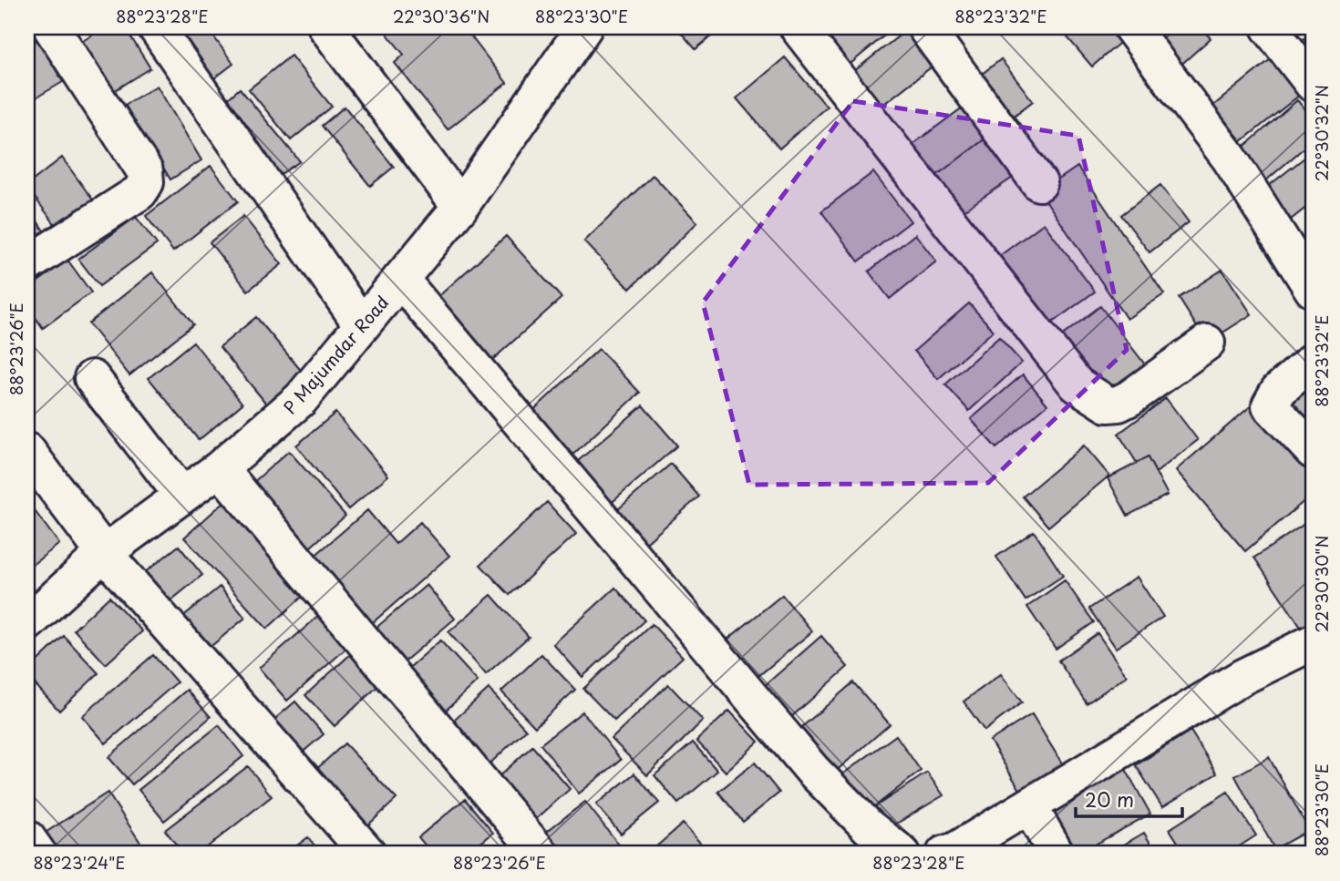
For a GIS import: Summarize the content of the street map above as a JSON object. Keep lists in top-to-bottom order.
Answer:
{
  "streets": {
    "street": ["P Majumdar Road"]
  },
  "scale_bar": "20 m",
  "coordinates": [
    "88°23'28\"E",
    "22°30'36\"N",
    "88°23'30\"E",
    "88°23'32\"E",
    "22°30'32\"N",
    "88°23'26\"E",
    "22°30'30\"N",
    "88°23'24\"E"
  ]
}
